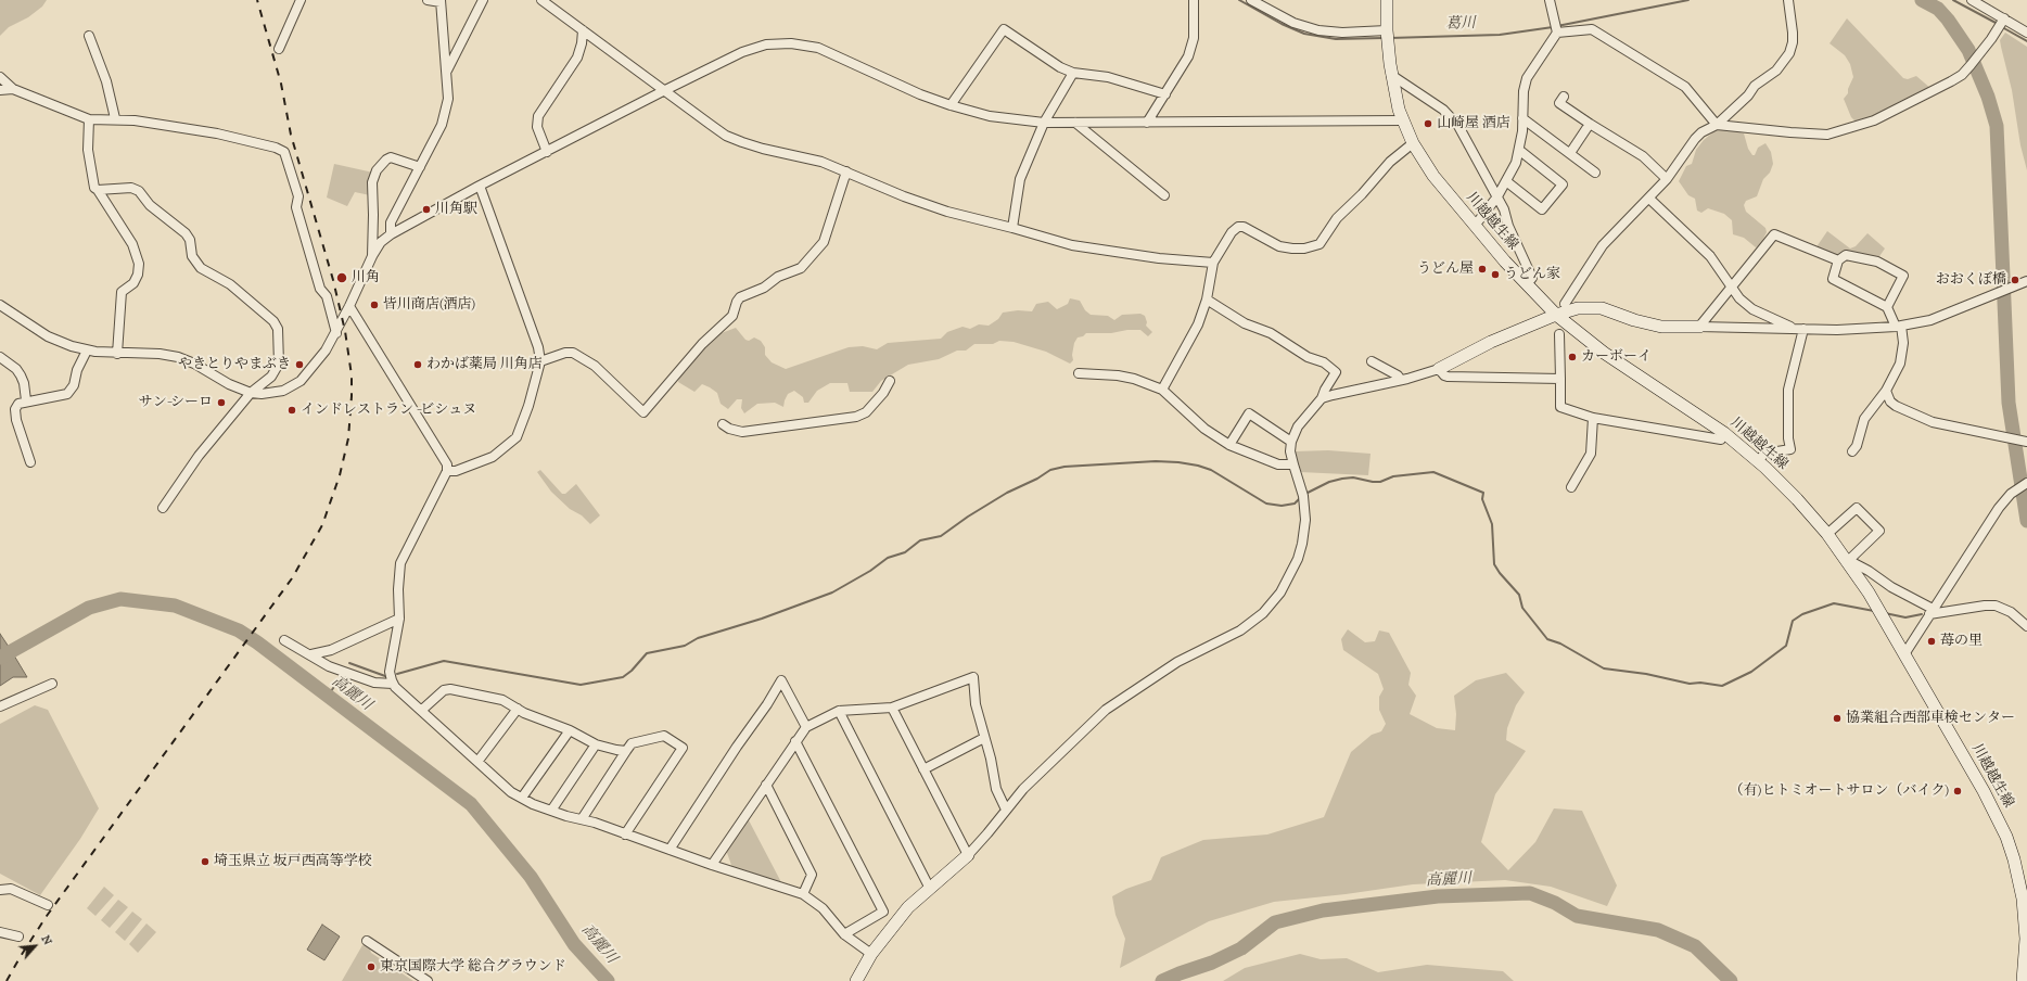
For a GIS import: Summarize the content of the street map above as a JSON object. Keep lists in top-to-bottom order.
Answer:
{
  "streets": {
    "main road": ["川越越生線"]
  },
  "water": ["葛川", "高麗川"],
  "places": [
    "山崎屋 酒店",
    "川角駅",
    "うどん屋",
    "うどん家",
    "川角",
    "おおくぼ橋",
    "皆川商店(酒店)",
    "カーボーイ",
    "やきとりやまぶき",
    "わかば薬局 川角店",
    "サン-シーロ",
    "インドレストラン -ビシュヌ",
    "苺の里",
    "協業組合西部車検センター",
    "（有)ヒトミオートサロン（バイク)",
    "埼玉県立 坂戸西高等学校",
    "東京国際大学 総合グラウンド"
  ],
  "north": "top right"
}
